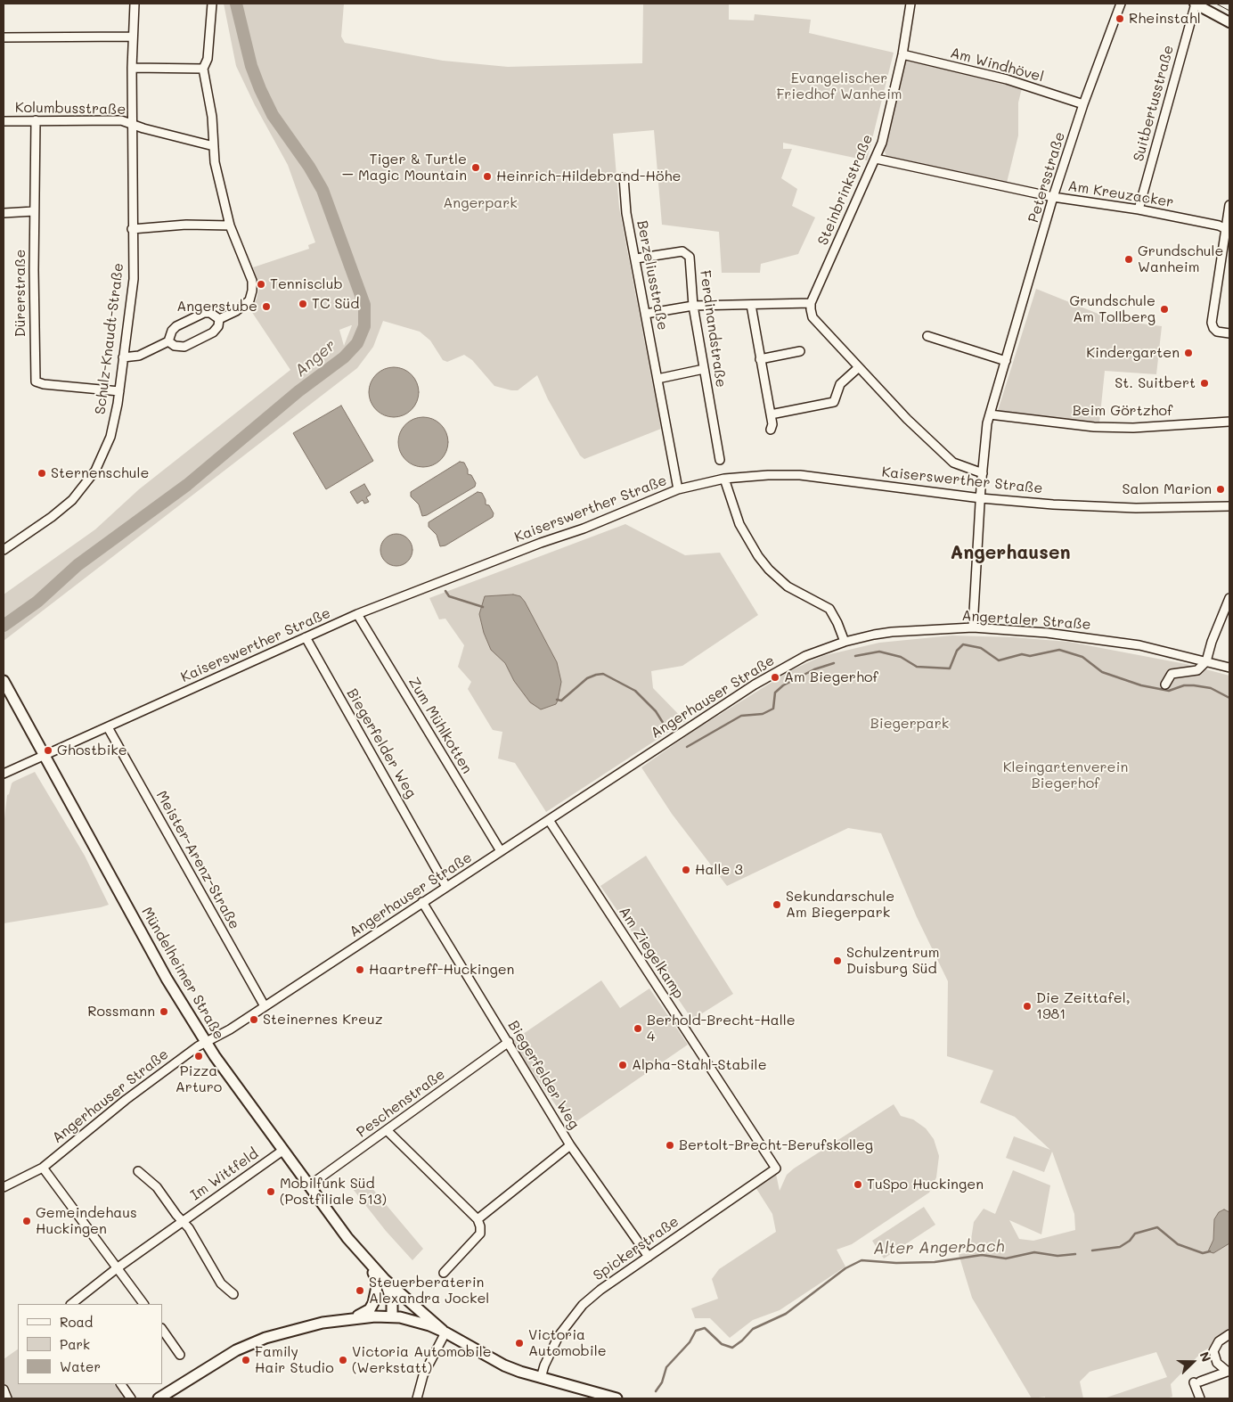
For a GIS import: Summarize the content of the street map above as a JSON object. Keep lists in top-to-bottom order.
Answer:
{
  "streets": {
    "main road": ["Mündelheimer Straße"],
    "street": [
      "Am Windhövel",
      "Suitbertusstraße",
      "Kolumbusstraße",
      "Petersstraße",
      "Steinbrinkstraße",
      "Am Kreuzacker",
      "Berzeliusstraße",
      "Dürerstraße",
      "Ferdinandstraße",
      "Schulz-Knaudt-Straße",
      "Beim Görtzhof",
      "Kaiserswerther Straße",
      "Angertaler Straße",
      "Angerhauser Straße",
      "Zum Mühlkotten",
      "Biegerfelder Weg",
      "Meister-Arenz-Straße",
      "Am Ziegelkamp",
      "Peschenstraße",
      "Im Wittfeld",
      "Spickerstraße"
    ]
  },
  "crossings": [
    ["Am Windhövel", "Petersstraße"],
    ["Am Windhövel", "Steinbrinkstraße"],
    ["Suitbertusstraße", "Am Kreuzacker"],
    ["Kolumbusstraße", "Dürerstraße"],
    ["Kolumbusstraße", "Schulz-Knaudt-Straße"],
    ["Petersstraße", "Am Kreuzacker"],
    ["Petersstraße", "Beim Görtzhof"],
    ["Petersstraße", "Kaiserswerther Straße"],
    ["Petersstraße", "Angertaler Straße"],
    ["Steinbrinkstraße", "Am Kreuzacker"],
    ["Berzeliusstraße", "Ferdinandstraße"],
    ["Berzeliusstraße", "Kaiserswerther Straße"],
    ["Dürerstraße", "Schulz-Knaudt-Straße"],
    ["Kaiserswerther Straße", "Zum Mühlkotten"],
    ["Kaiserswerther Straße", "Biegerfelder Weg"],
    ["Kaiserswerther Straße", "Meister-Arenz-Straße"],
    ["Kaiserswerther Straße", "Mündelheimer Straße"],
    ["Angertaler Straße", "Angerhauser Straße"],
    ["Angerhauser Straße", "Zum Mühlkotten"],
    ["Angerhauser Straße", "Biegerfelder Weg"],
    ["Angerhauser Straße", "Meister-Arenz-Straße"],
    ["Angerhauser Straße", "Am Ziegelkamp"],
    ["Angerhauser Straße", "Mündelheimer Straße"],
    ["Biegerfelder Weg", "Peschenstraße"],
    ["Biegerfelder Weg", "Spickerstraße"],
    ["Am Ziegelkamp", "Spickerstraße"],
    ["Mündelheimer Straße", "Peschenstraße"],
    ["Mündelheimer Straße", "Im Wittfeld"]
  ],
  "districts": ["Angerhausen"],
  "water": ["Anger", "Alter Angerbach"],
  "parks": [
    "Evangelischer Friedhof Wanheim",
    "Angerpark",
    "Biegerpark",
    "Kleingartenverein Biegerhof"
  ],
  "places": [
    "Rheinstahl",
    "Tiger & Turtle – Magic Mountain",
    "Heinrich-Hildebrand-Höhe",
    "Grundschule Wanheim",
    "Tennisclub",
    "TC Süd",
    "Angerstube",
    "Grundschule Am Tollberg",
    "Kindergarten",
    "St. Suitbert",
    "Sternenschule",
    "Salon Marion",
    "Am Biegerhof",
    "Ghostbike",
    "Halle 3",
    "Sekundarschule Am Biegerpark",
    "Schulzentrum Duisburg Süd",
    "Haartreff-Huckingen",
    "Die Zeittafel, 1981",
    "Rossmann",
    "Steinernes Kreuz",
    "Berhold-Brecht-Halle 4",
    "Pizza Arturo",
    "Alpha-Stahl-Stabile",
    "Bertolt-Brecht-Berufskolleg",
    "TuSpo Huckingen",
    "Mobilfunk Süd (Postfiliale 513)",
    "Gemeindehaus Huckingen",
    "Steuerberaterin Alexandra Jockel",
    "Victoria Automobile",
    "Family Hair Studio",
    "Victoria Automobile (Werkstatt)"
  ],
  "legend": ["Road", "Park", "Water"],
  "north": "right"
}
